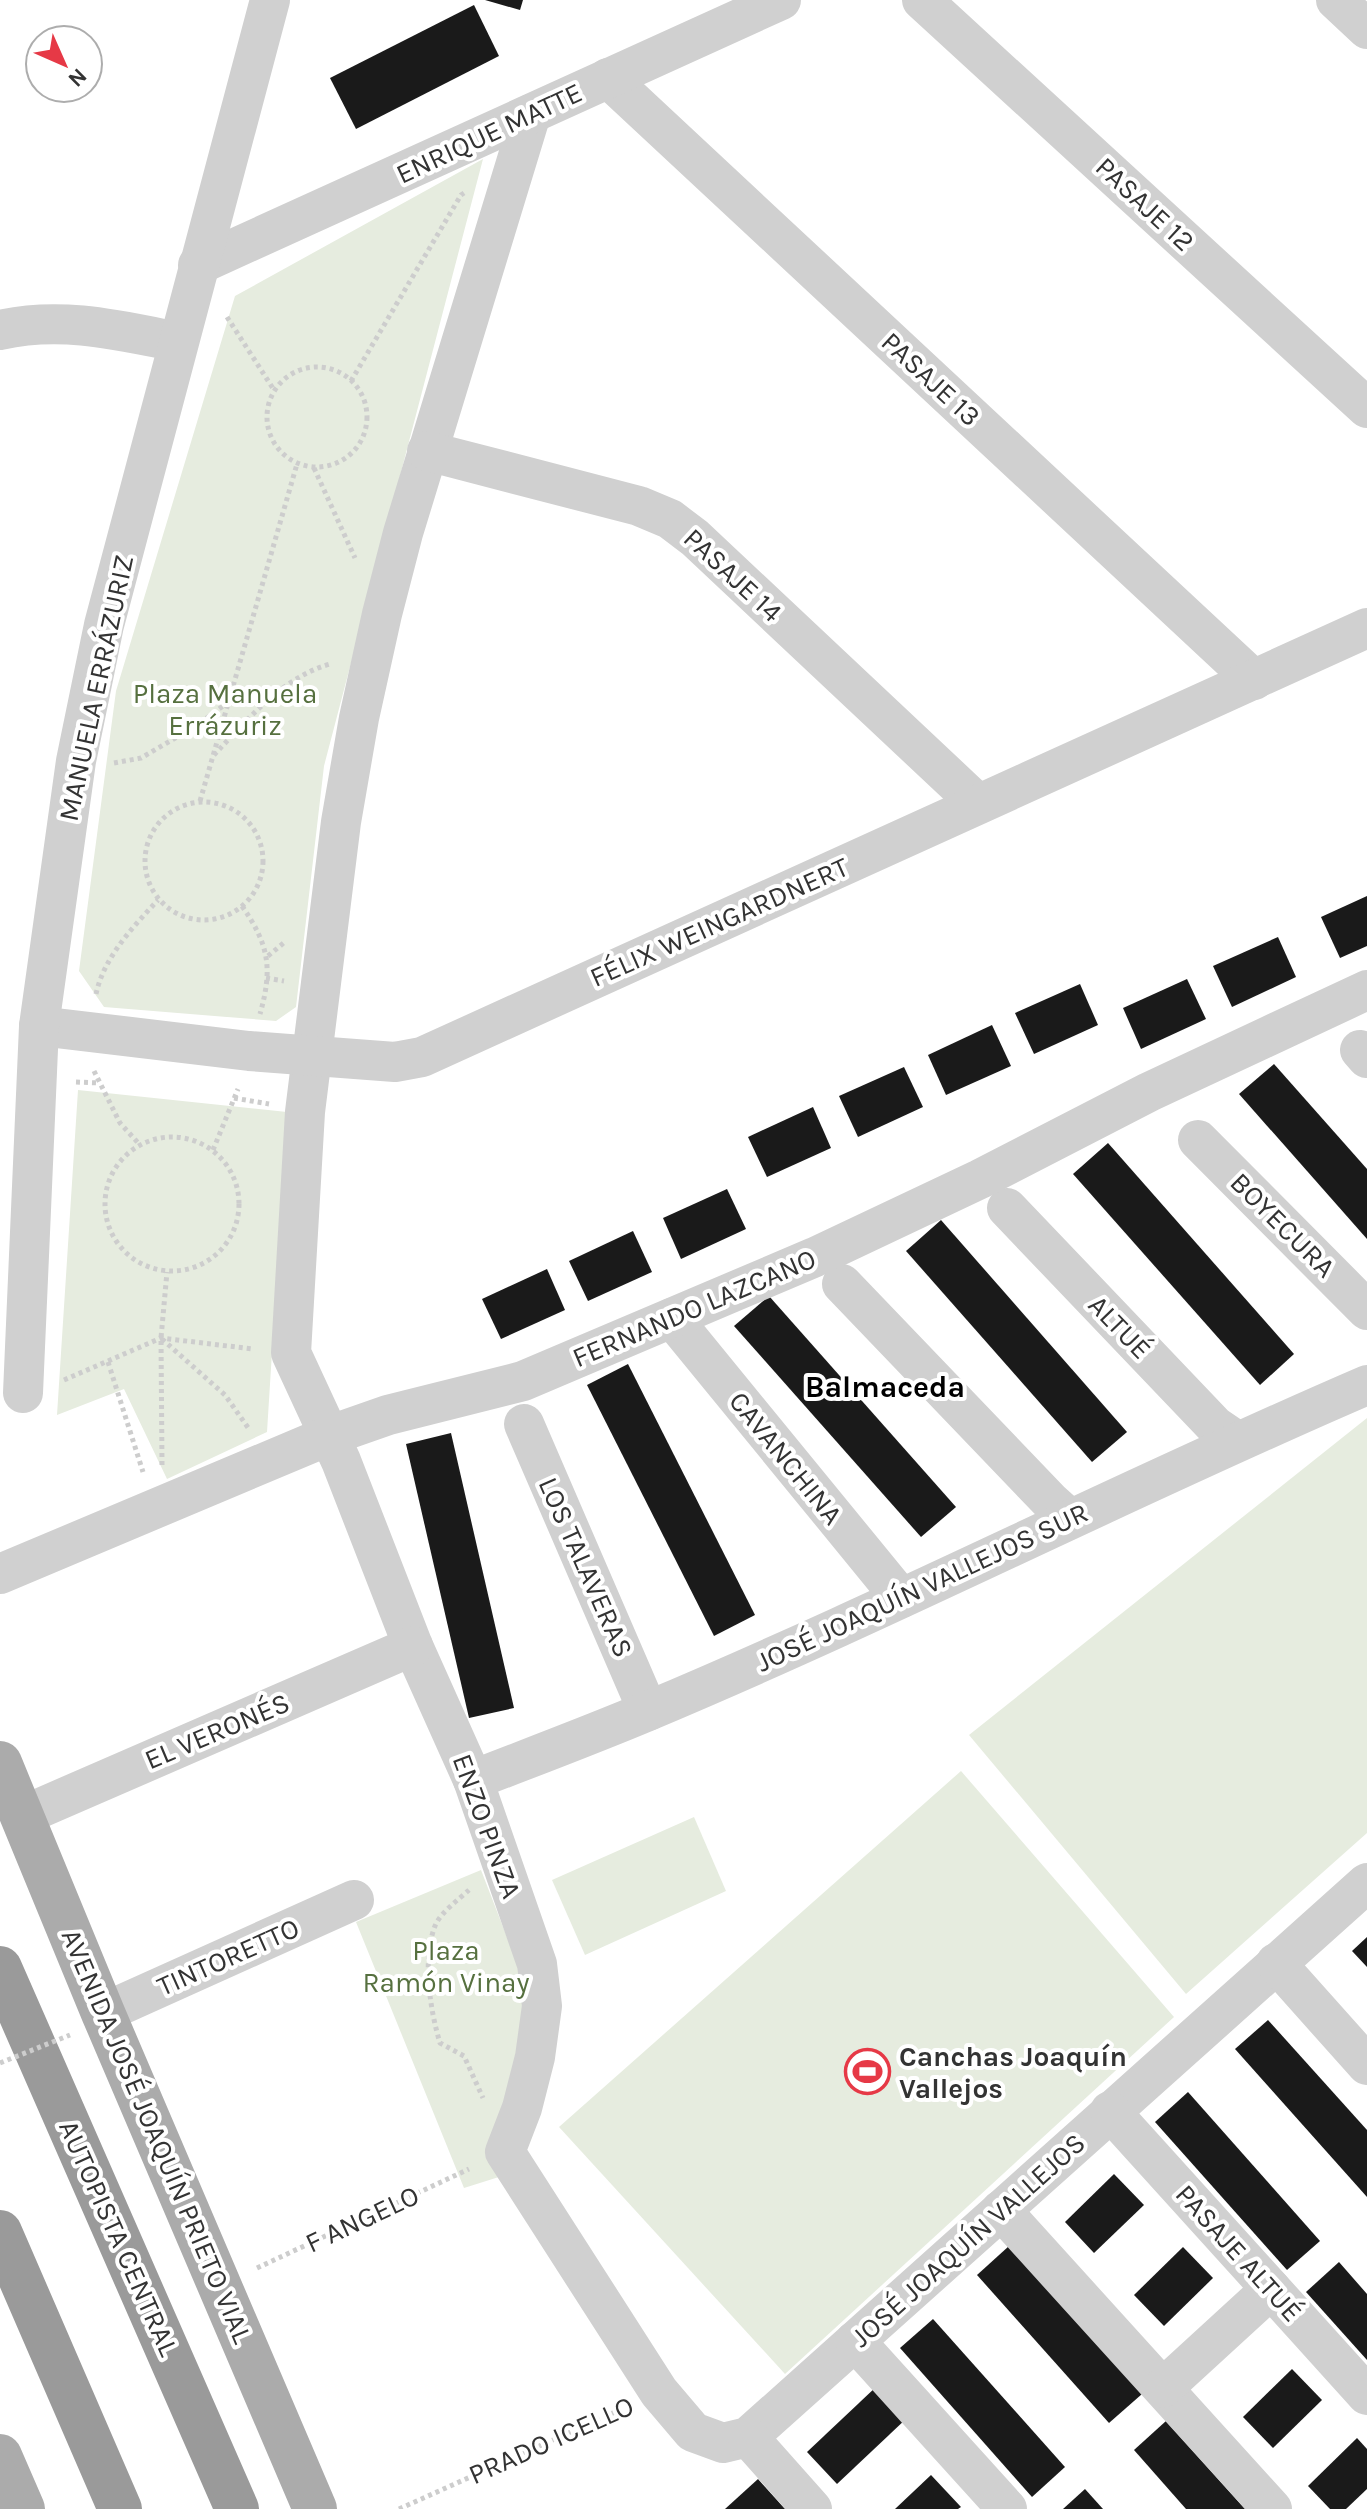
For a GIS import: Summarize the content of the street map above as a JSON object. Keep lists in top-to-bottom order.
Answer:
{
  "streets": {
    "highway": ["AUTOPISTA CENTRAL"],
    "main road": ["AVENIDA JOSÉ JOAQUÍN PRIETO VIAL"],
    "street": [
      "ENRIQUE MATTE",
      "PASAJE 12",
      "PASAJE 13",
      "PASAJE 14",
      "MANUELA ERRÁZURIZ",
      "FÉLIX WEINGARDNERT",
      "BOYECURA",
      "FERNANDO LAZCANO",
      "ALTUÉ",
      "CAVANCHINA",
      "LOS TALAVERAS",
      "JOSÉ JOAQUÍN VALLEJOS SUR",
      "EL VERONÉS",
      "ENZO PINZA",
      "TINTORETTO",
      "JOSÉ JOAQUÍN VALLEJOS",
      "PASAJE ALTUÉ"
    ],
    "path": ["F ANGELO", "PRADO ICELLO"]
  },
  "crossings": [
    ["ENRIQUE MATTE", "PASAJE 13"],
    ["ENRIQUE MATTE", "MANUELA ERRÁZURIZ"],
    ["PASAJE 13", "FÉLIX WEINGARDNERT"],
    ["PASAJE 14", "FÉLIX WEINGARDNERT"],
    ["MANUELA ERRÁZURIZ", "FÉLIX WEINGARDNERT"],
    ["FERNANDO LAZCANO", "CAVANCHINA"],
    ["FERNANDO LAZCANO", "ENZO PINZA"],
    ["ALTUÉ", "JOSÉ JOAQUÍN VALLEJOS SUR"],
    ["CAVANCHINA", "JOSÉ JOAQUÍN VALLEJOS SUR"],
    ["LOS TALAVERAS", "JOSÉ JOAQUÍN VALLEJOS SUR"],
    ["JOSÉ JOAQUÍN VALLEJOS SUR", "ENZO PINZA"],
    ["EL VERONÉS", "ENZO PINZA"],
    ["EL VERONÉS", "AVENIDA JOSÉ JOAQUÍN PRIETO VIAL"],
    ["ENZO PINZA", "F ANGELO"],
    ["TINTORETTO", "AVENIDA JOSÉ JOAQUÍN PRIETO VIAL"],
    ["AVENIDA JOSÉ JOAQUÍN PRIETO VIAL", "F ANGELO"],
    ["JOSÉ JOAQUÍN VALLEJOS", "PASAJE ALTUÉ"]
  ],
  "districts": ["Balmaceda"],
  "parks": ["Plaza Manuela Errázuriz", "Plaza Ramón Vinay"],
  "places": {
    "sports": ["Canchas Joaquín Vallejos"]
  },
  "north": "bottom right"
}
